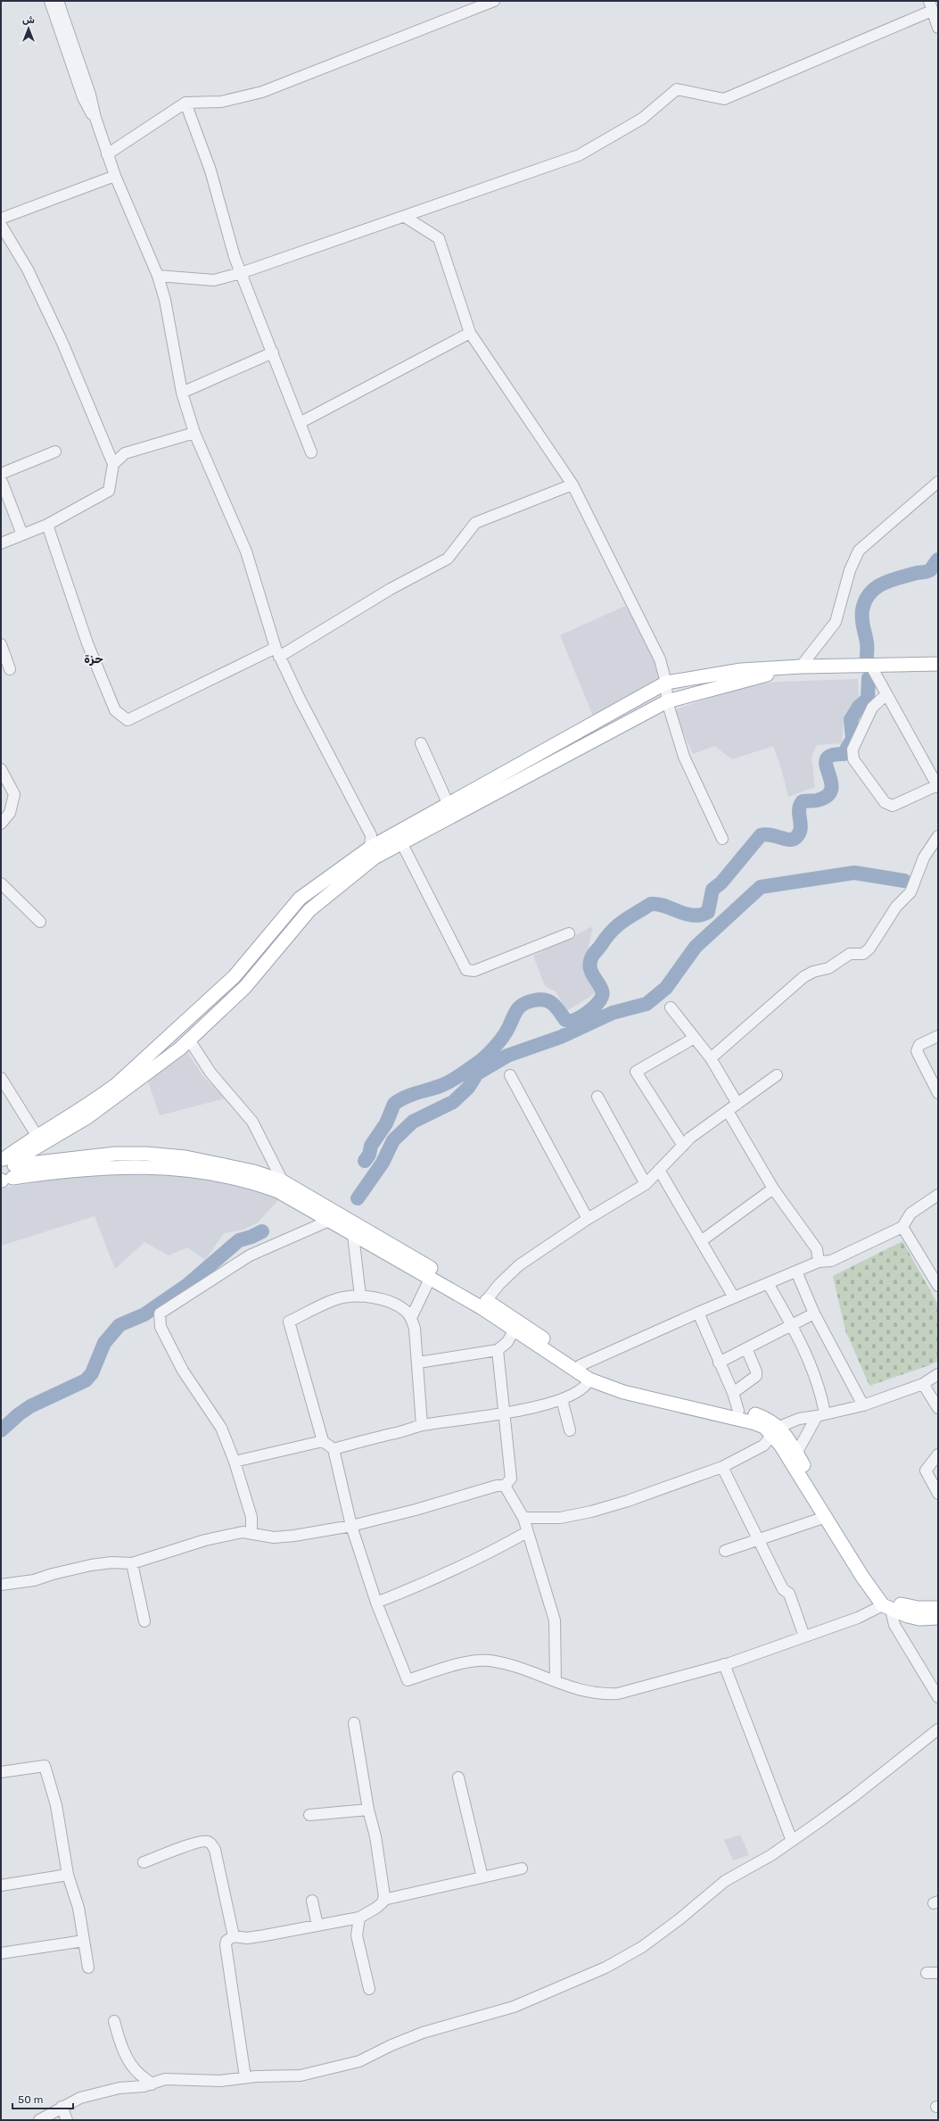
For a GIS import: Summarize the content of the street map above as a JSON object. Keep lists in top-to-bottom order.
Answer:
{
  "districts": ["حزة"],
  "scale_bar": "50 m",
  "north": "top"
}
